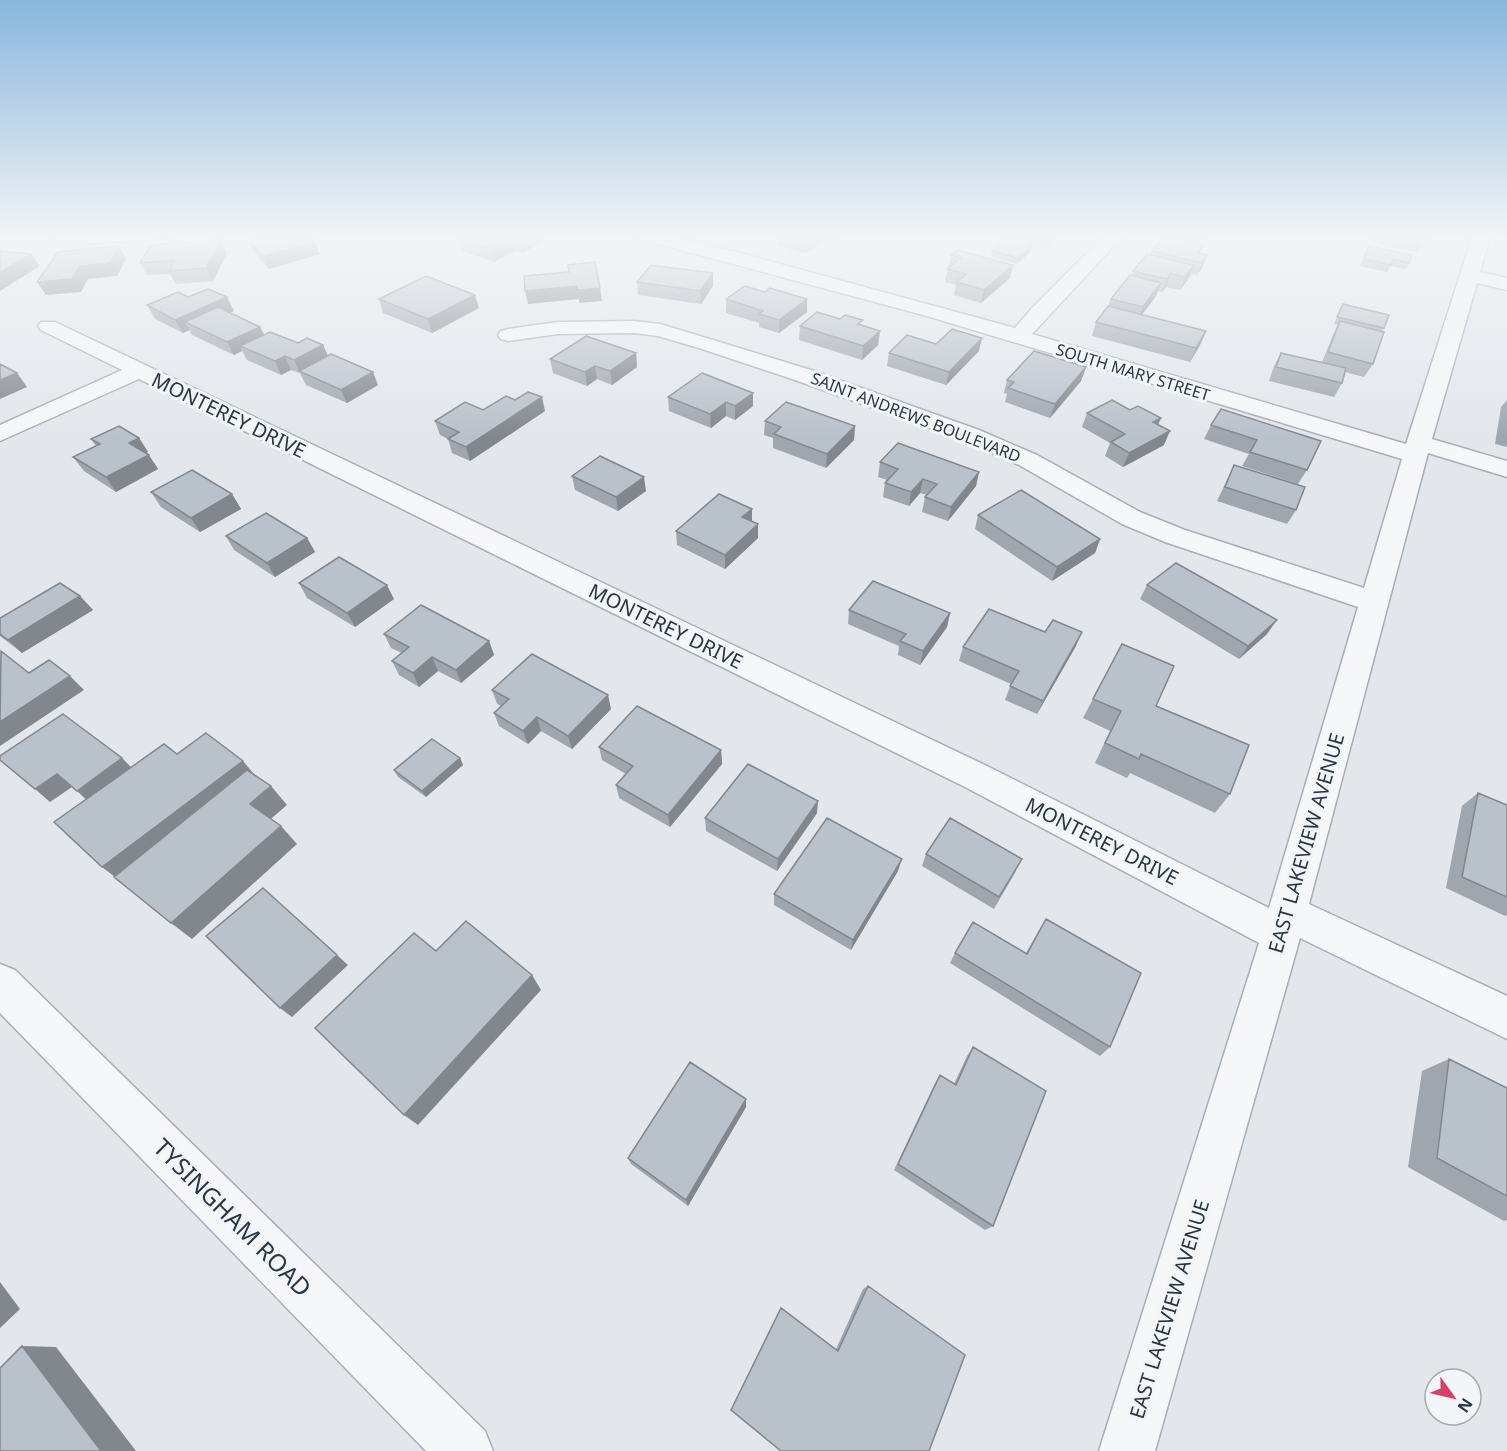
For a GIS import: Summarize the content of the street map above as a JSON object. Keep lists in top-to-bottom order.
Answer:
{
  "streets": {
    "street": [
      "SOUTH MARY STREET",
      "MONTEREY DRIVE",
      "SAINT ANDREWS BOULEVARD",
      "EAST LAKEVIEW AVENUE",
      "TYSINGHAM ROAD"
    ]
  },
  "crossings": [
    ["SOUTH MARY STREET", "EAST LAKEVIEW AVENUE"],
    ["MONTEREY DRIVE", "EAST LAKEVIEW AVENUE"],
    ["SAINT ANDREWS BOULEVARD", "EAST LAKEVIEW AVENUE"]
  ],
  "north": "bottom right"
}
